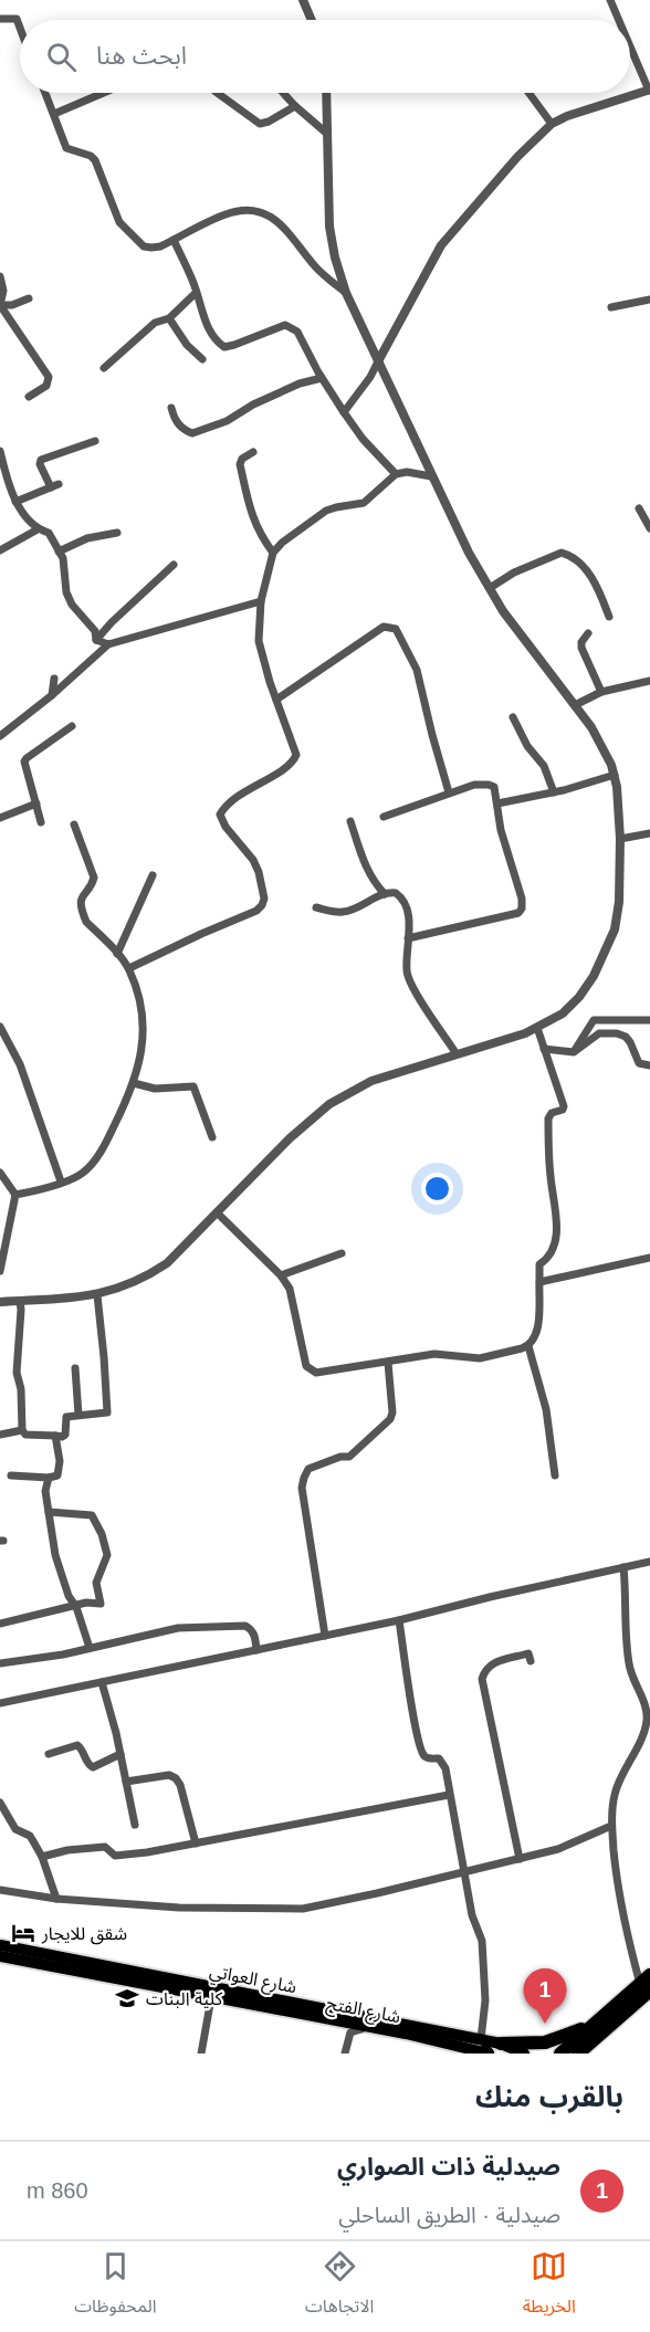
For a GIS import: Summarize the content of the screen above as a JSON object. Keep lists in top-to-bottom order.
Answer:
{
  "streets": {
    "main road": ["شارع العواتي", "شارع الفتح"]
  },
  "crossings": [
    ["شارع العواتي", "شارع الفتح"]
  ],
  "places": {
    "hotel": ["شقق للايجار"],
    "school or university": ["كلية البنات"]
  },
  "page": {
    "search": "ابحث هنا",
    "pins": "1",
    "heading": "بالقرب منك",
    "list": [
      {
        "mark": "1",
        "name": "صيدلية ذات الصواري",
        "note": "صيدلية · الطريق الساحلي",
        "value": "860 m"
      }
    ],
    "nav": ["الخريطة", "الاتجاهات", "المحفوظات"]
  }
}
